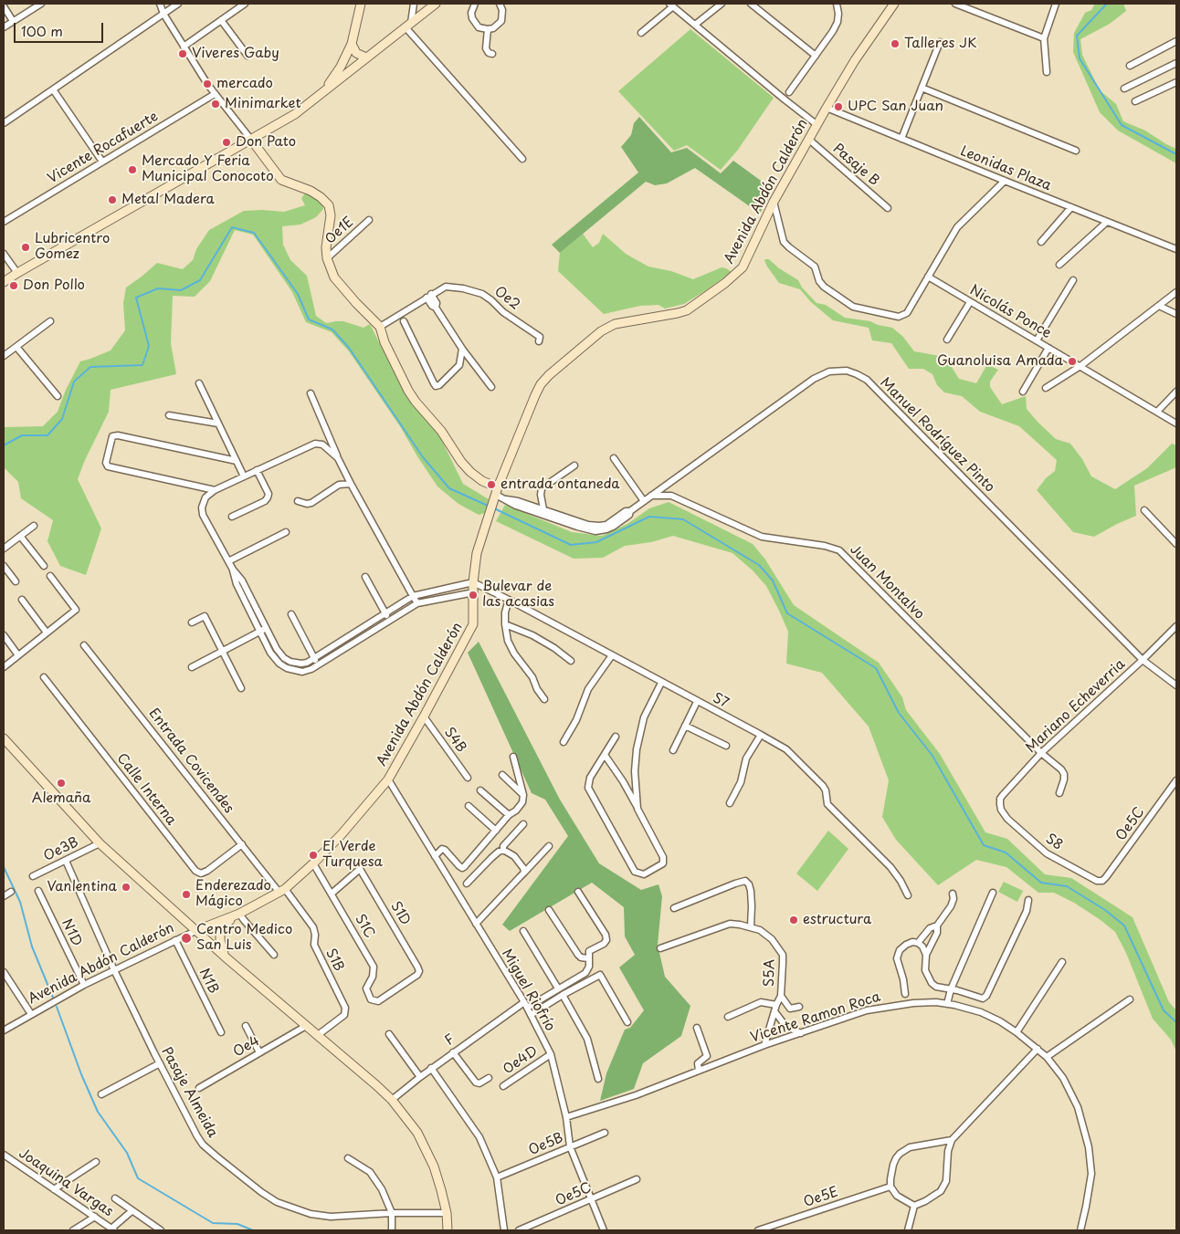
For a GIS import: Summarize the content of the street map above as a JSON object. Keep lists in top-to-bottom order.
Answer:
{
  "streets": {
    "street": [
      "Vicente Rocafuerte",
      "Pasaje B",
      "Leonidas Plaza",
      "Avenida Abdón Calderón",
      "Oe1E",
      "Oe2",
      "Nicolás Ponce",
      "Manuel Rodríguez Pinto",
      "Juan Montalvo",
      "S7",
      "Mariano Echeverria",
      "S4B",
      "Entrada Covicendes",
      "Calle Interna",
      "Oe5C",
      "S8",
      "Oe3B",
      "S1D",
      "S1C",
      "N1D",
      "S1B",
      "S5A",
      "N1B",
      "Miguel Riofrío",
      "Vicente Ramon Roca",
      "F",
      "Oe4",
      "Oe4D",
      "Pasaje Almeida",
      "Oe5B",
      "Joaquina Vargas",
      "Oe5E"
    ]
  },
  "crossings": [
    ["Pasaje B", "Avenida Abdón Calderón"],
    ["Leonidas Plaza", "Avenida Abdón Calderón"],
    ["Avenida Abdón Calderón", "S7"],
    ["Avenida Abdón Calderón", "S4B"],
    ["Avenida Abdón Calderón", "Entrada Covicendes"],
    ["Avenida Abdón Calderón", "S1C"],
    ["Avenida Abdón Calderón", "N1D"],
    ["Avenida Abdón Calderón", "S1B"],
    ["Avenida Abdón Calderón", "N1B"],
    ["Avenida Abdón Calderón", "Miguel Riofrío"],
    ["Avenida Abdón Calderón", "Pasaje Almeida"],
    ["Manuel Rodríguez Pinto", "Juan Montalvo"],
    ["Manuel Rodríguez Pinto", "Mariano Echeverria"],
    ["Juan Montalvo", "Mariano Echeverria"],
    ["Mariano Echeverria", "S8"],
    ["Entrada Covicendes", "Calle Interna"],
    ["Entrada Covicendes", "S1B"],
    ["Oe5C", "S8"],
    ["Oe5C", "Miguel Riofrío"],
    ["Oe3B", "Pasaje Almeida"],
    ["S1D", "S1C"],
    ["S5A", "Vicente Ramon Roca"],
    ["Miguel Riofrío", "Vicente Ramon Roca"],
    ["Miguel Riofrío", "F"],
    ["Miguel Riofrío", "Oe4D"],
    ["Miguel Riofrío", "Oe5B"]
  ],
  "places": [
    "Talleres JK",
    "Viveres Gaby",
    "mercado",
    "Minimarket",
    "UPC San Juan",
    "Don Pato",
    "Mercado Y Feria Municipal Conocoto",
    "Metal Madera",
    "Lubricentro Gomez",
    "Don Pollo",
    "Guanoluisa Amada",
    "entrada ontaneda",
    "Bulevar de las acasias",
    "Alemaña",
    "El Verde Turquesa",
    "Vanlentina",
    "Enderezado Mágico",
    "estructura",
    "Centro Medico San Luis"
  ],
  "scale_bar": "100 m"
}
